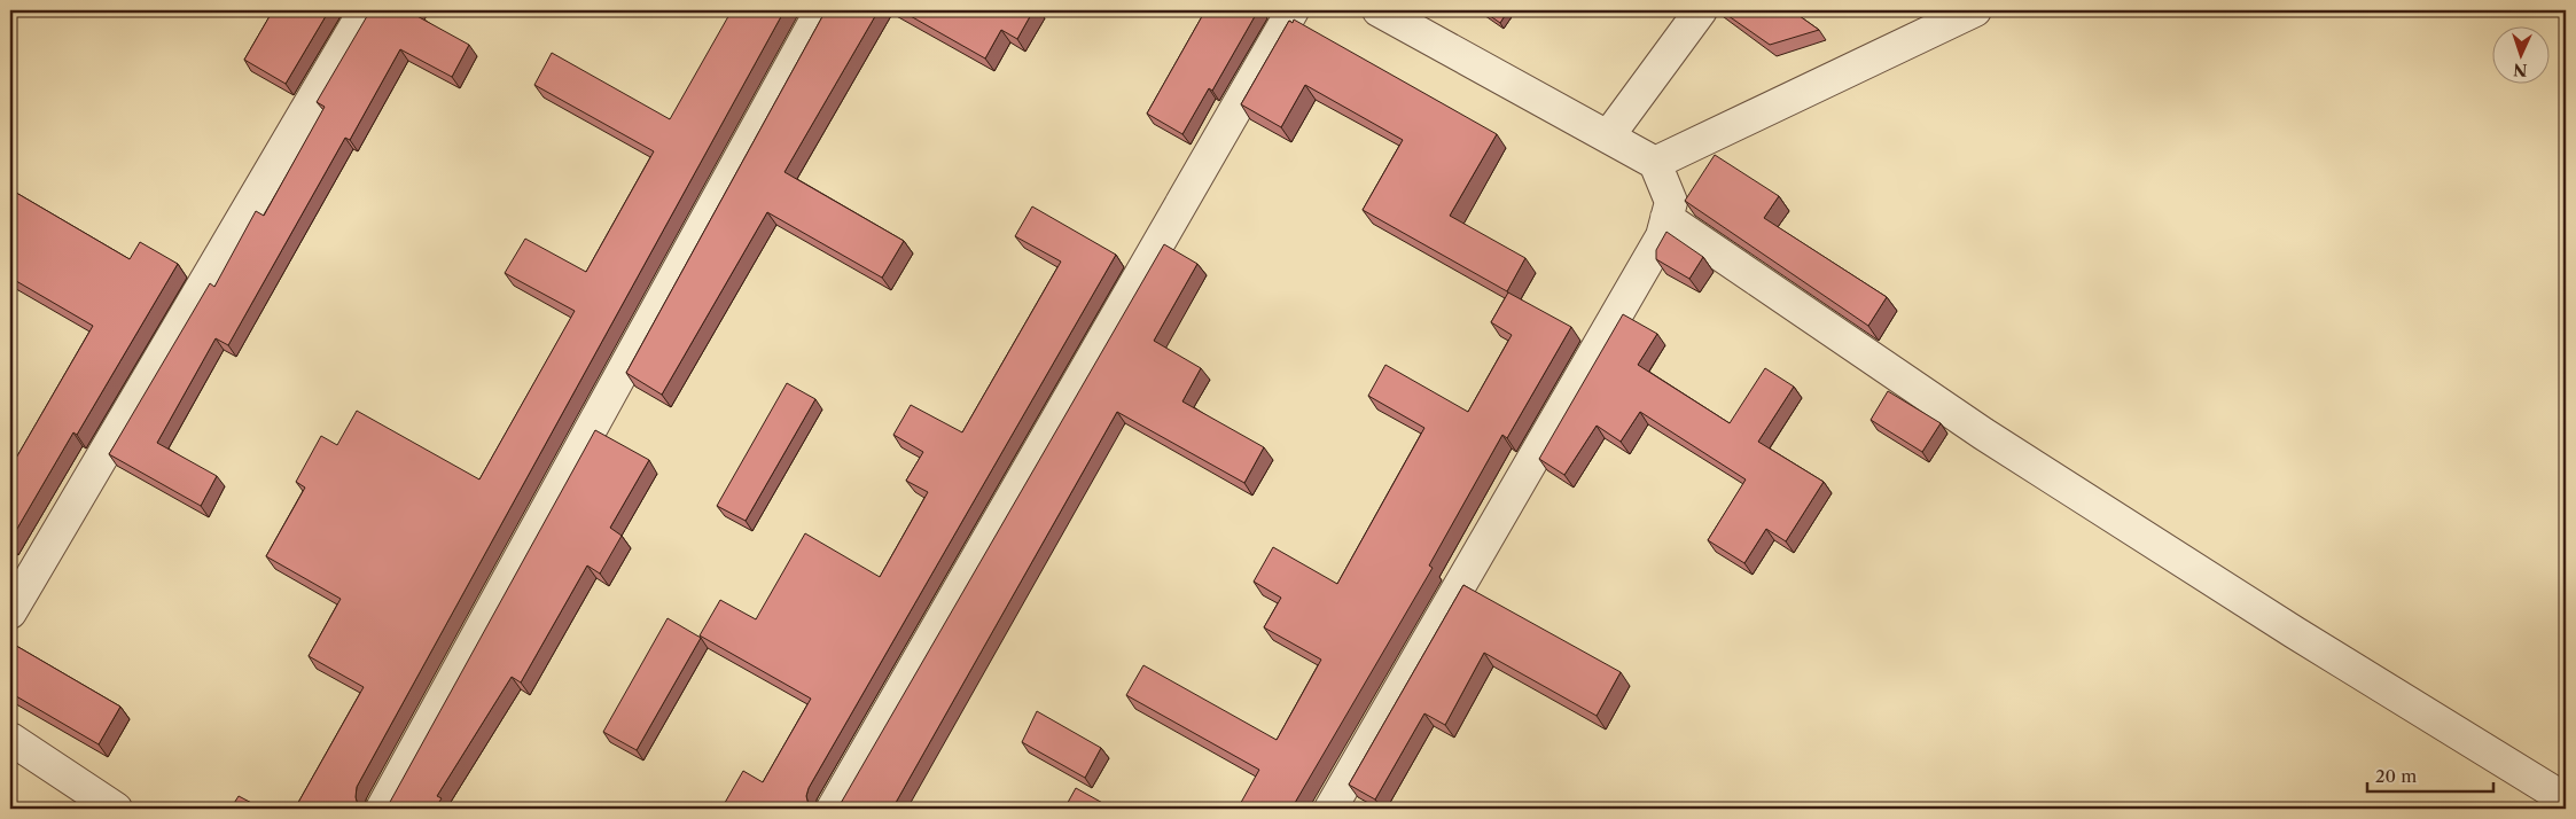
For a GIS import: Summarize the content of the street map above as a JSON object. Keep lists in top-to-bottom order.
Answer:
{
  "scale_bar": "20 m",
  "north": "bottom"
}
